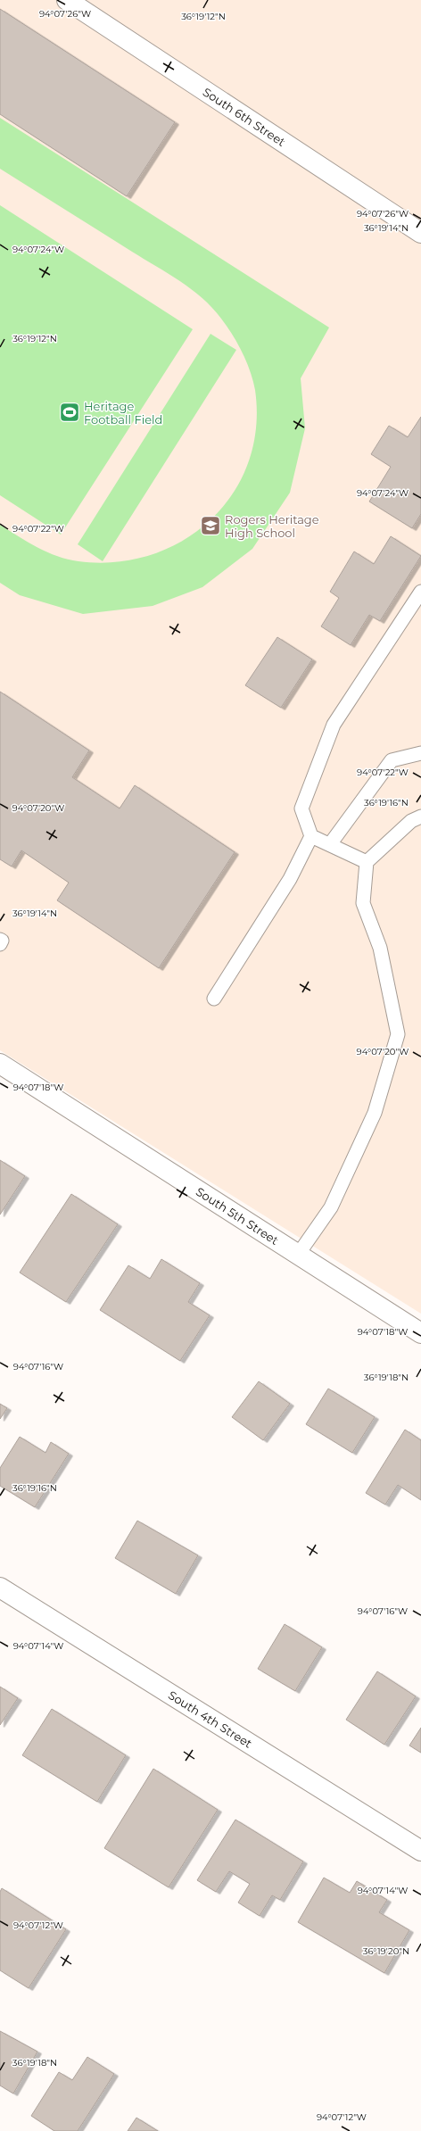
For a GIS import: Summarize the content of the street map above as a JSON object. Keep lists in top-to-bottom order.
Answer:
{
  "streets": {
    "street": ["South 6th Street", "South 5th Street", "South 4th Street"]
  },
  "places": {
    "sports": ["Heritage Football Field"],
    "school or university": ["Rogers Heritage High School"]
  },
  "coordinates": [
    "94°07'26\"W",
    "36°19'12\"N",
    "36°19'14\"N",
    "94°07'24\"W",
    "94°07'22\"W",
    "36°19'16\"N",
    "94°07'20\"W",
    "94°07'18\"W",
    "94°07'16\"W",
    "36°19'18\"N",
    "94°07'14\"W",
    "94°07'12\"W",
    "36°19'20\"N"
  ]
}
